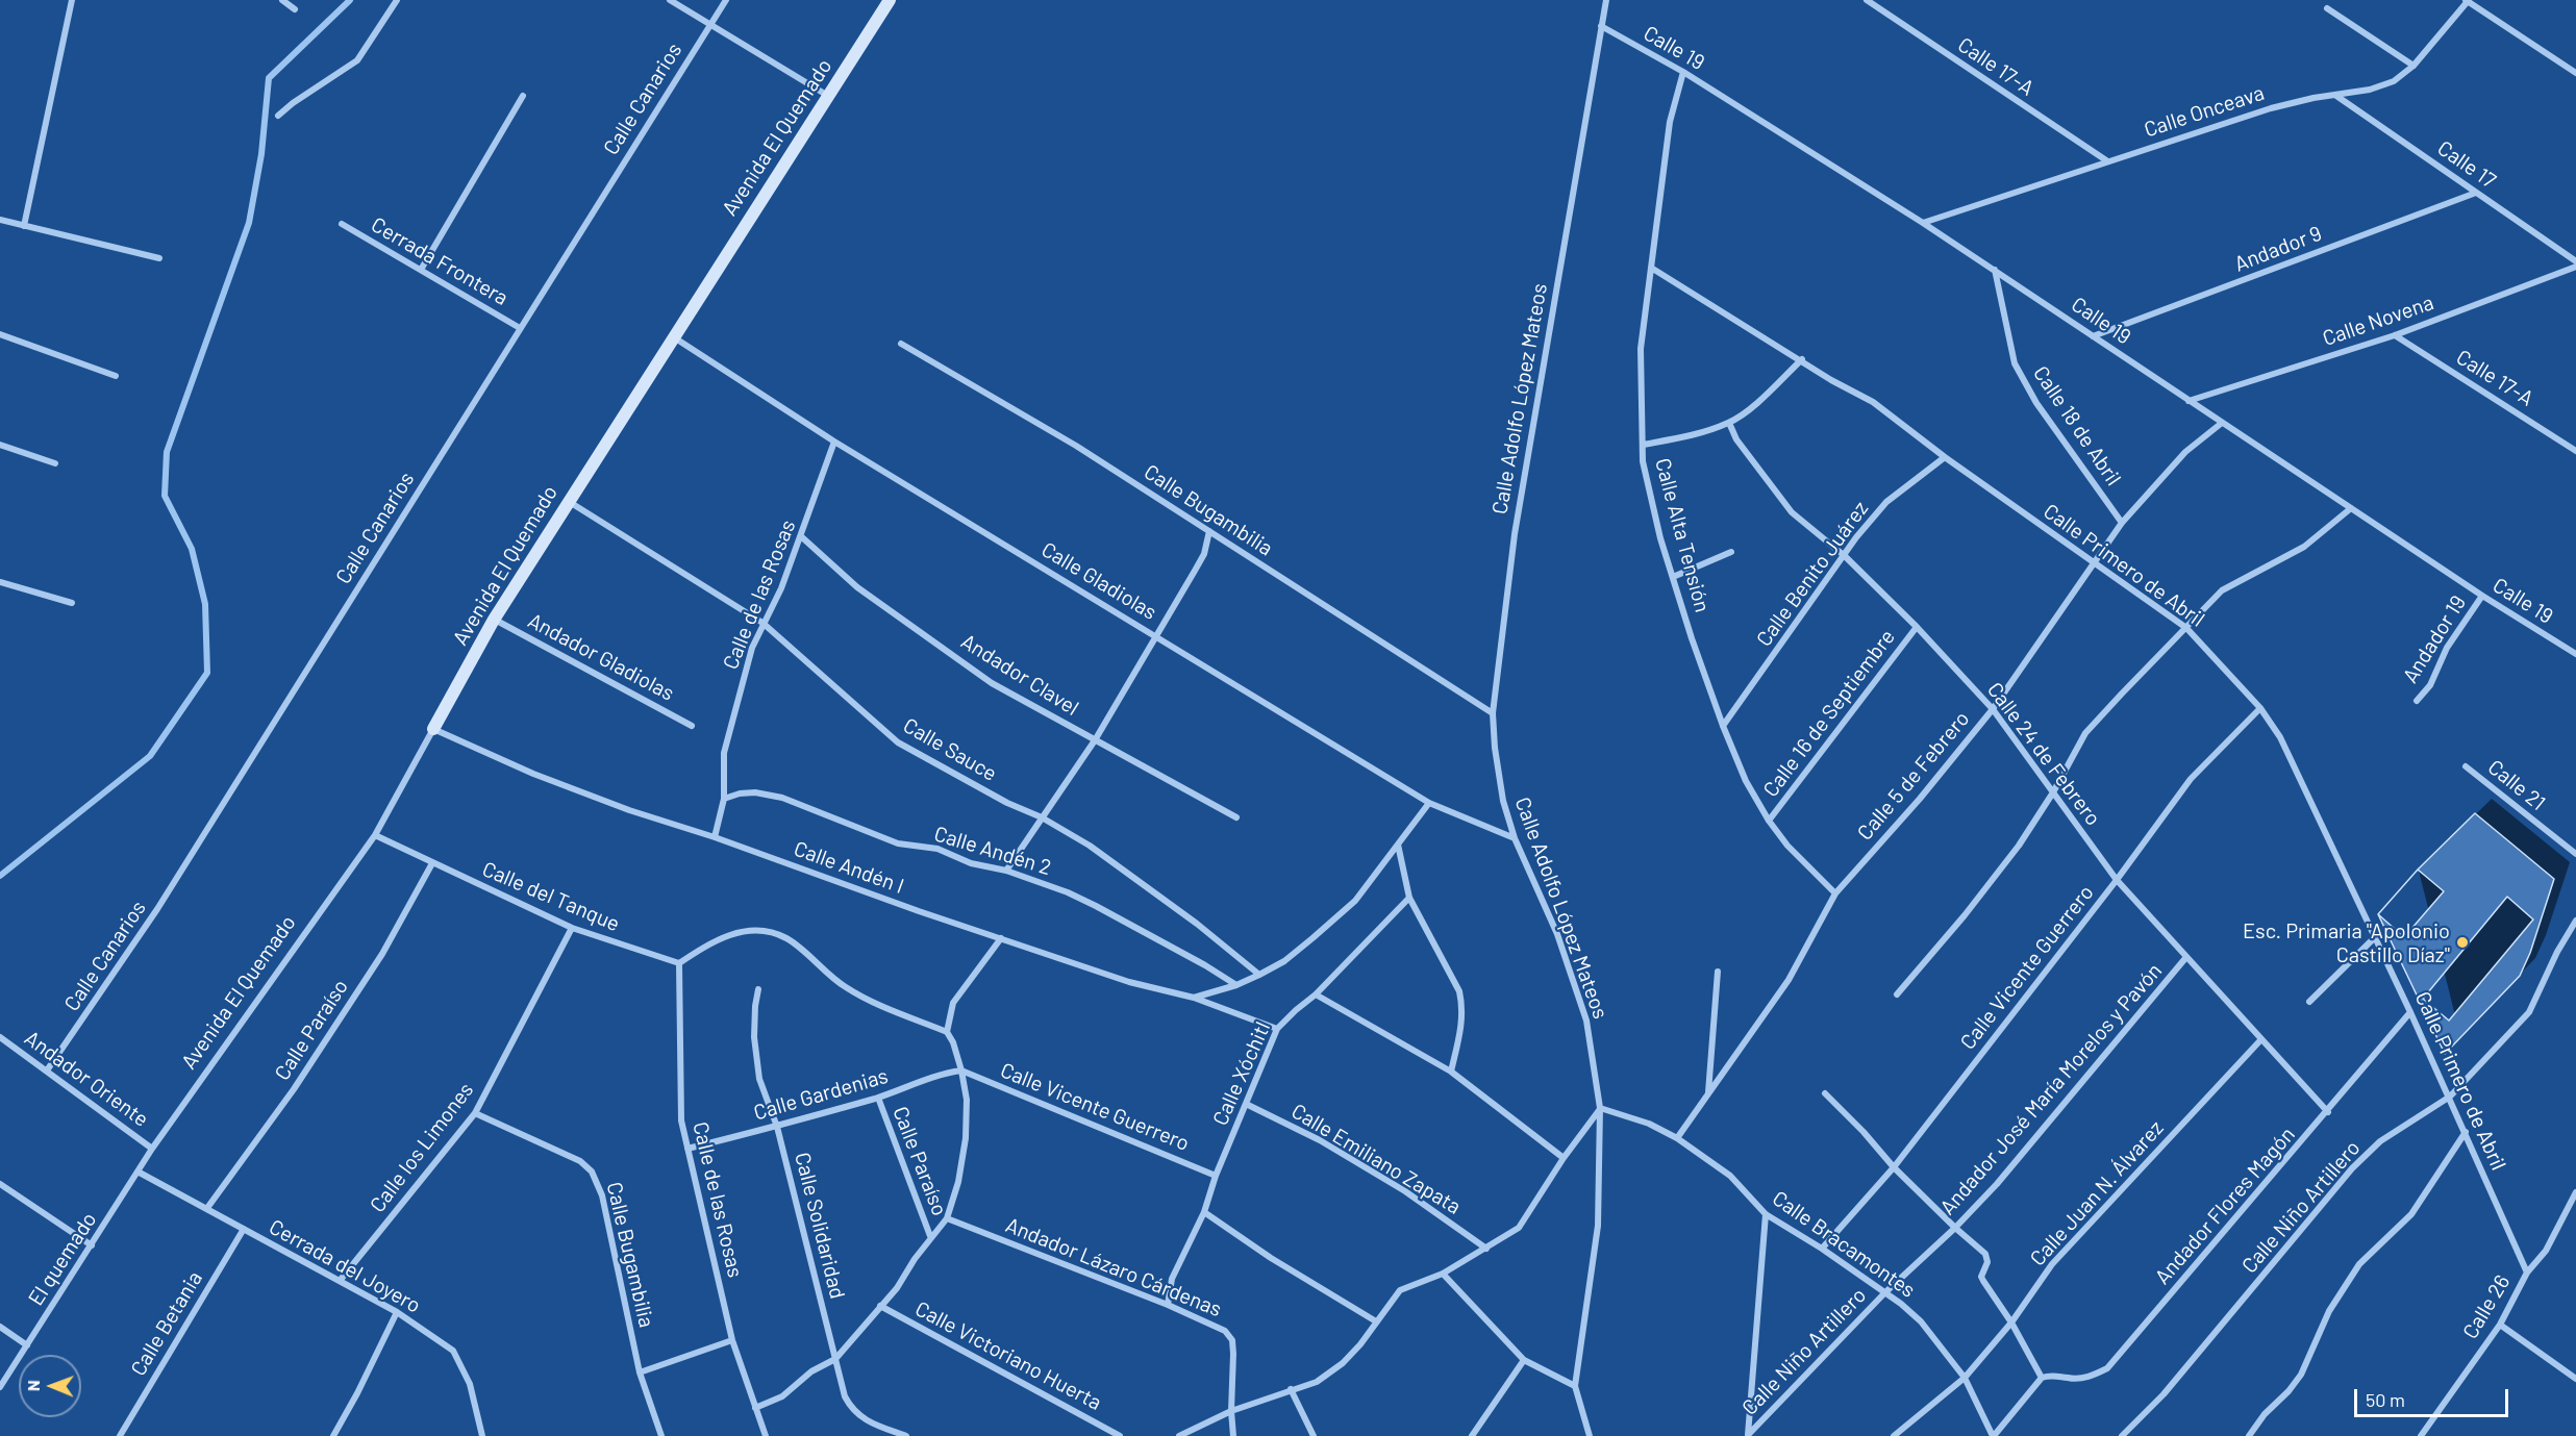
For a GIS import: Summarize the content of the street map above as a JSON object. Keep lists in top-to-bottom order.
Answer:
{
  "streets": {
    "main road": ["Avenida El Quemado"],
    "street": [
      "Calle 19",
      "Calle 17-A",
      "Calle Canarios",
      "Calle Onceava",
      "Calle 17",
      "Andador 9",
      "Cerrada Frontera",
      "Calle Novena",
      "Calle Adolfo López Mateos",
      "Calle 18 de Abril",
      "Calle Bugambilia",
      "Calle Alta Tensión",
      "Calle Primero de Abril",
      "Calle Benito Juárez",
      "Calle Gladiolas",
      "Calle de las Rosas",
      "Andador 19",
      "Andador Gladiolas",
      "Andador Clavel",
      "Calle 16 de Septiembre",
      "Calle Sauce",
      "Calle 24 de Febrero",
      "Calle 5 de Febrero",
      "Calle 21",
      "Calle Andén 2",
      "Calle Andén I",
      "Calle del Tanque",
      "Calle Vicente Guerrero",
      "Calle Paraíso",
      "Calle Xóchitl",
      "Andador Oriente",
      "Andador José María Morelos y Pavón",
      "Calle Gardenias",
      "Calle los Limones",
      "Calle Emiliano Zapata",
      "Calle Juan N. Álvarez",
      "Andador Flores Magón",
      "Calle Niño Artillero",
      "Calle Solidaridad",
      "Calle Bracamontes",
      "El quemado",
      "Cerrada del Joyero",
      "Andador Lázaro Cárdenas",
      "Calle 26",
      "Calle Betania",
      "Calle Victoriano Huerta"
    ]
  },
  "crossings": [
    ["Calle 19", "Calle Onceava"],
    ["Calle 19", "Andador 9"],
    ["Calle 19", "Calle Novena"],
    ["Calle 19", "Calle Adolfo López Mateos"],
    ["Calle 19", "Calle 18 de Abril"],
    ["Calle 19", "Calle Alta Tensión"],
    ["Calle 19", "Andador 19"],
    ["Calle 19", "Calle 5 de Febrero"],
    ["Calle 17-A", "Calle Onceava"],
    ["Calle 17-A", "Calle Novena"],
    ["Calle Canarios", "Cerrada Frontera"],
    ["Calle Canarios", "Andador Oriente"],
    ["Calle Onceava", "Calle 17"],
    ["Avenida El Quemado", "Calle Gladiolas"],
    ["Avenida El Quemado", "Andador Gladiolas"],
    ["Avenida El Quemado", "Calle Sauce"],
    ["Avenida El Quemado", "Calle Andén I"],
    ["Avenida El Quemado", "Calle del Tanque"],
    ["Avenida El Quemado", "Andador Oriente"],
    ["Avenida El Quemado", "El quemado"],
    ["Calle 17", "Andador 9"],
    ["Calle 17", "Calle Novena"],
    ["Calle Adolfo López Mateos", "Calle Bugambilia"],
    ["Calle Adolfo López Mateos", "Calle Gladiolas"],
    ["Calle Adolfo López Mateos", "Calle Bracamontes"],
    ["Calle 18 de Abril", "Calle 5 de Febrero"],
    ["Calle Bugambilia", "Calle los Limones"],
    ["Calle Alta Tensión", "Calle Primero de Abril"],
    ["Calle Alta Tensión", "Calle Benito Juárez"],
    ["Calle Alta Tensión", "Calle 16 de Septiembre"],
    ["Calle Alta Tensión", "Calle 5 de Febrero"],
    ["Calle Primero de Abril", "Calle Benito Juárez"],
    ["Calle Primero de Abril", "Calle 5 de Febrero"],
    ["Calle Primero de Abril", "Calle Vicente Guerrero"],
    ["Calle Primero de Abril", "Andador Flores Magón"],
    ["Calle Primero de Abril", "Calle Niño Artillero"],
    ["Calle Primero de Abril", "Calle 26"],
    ["Calle Benito Juárez", "Calle 24 de Febrero"],
    ["Calle Gladiolas", "Calle de las Rosas"],
    ["Calle de las Rosas", "Andador Clavel"],
    ["Calle de las Rosas", "Calle Sauce"],
    ["Calle de las Rosas", "Calle Andén 2"],
    ["Calle de las Rosas", "Calle Andén I"],
    ["Calle de las Rosas", "Calle del Tanque"],
    ["Calle de las Rosas", "Calle Gardenias"],
    ["Calle 16 de Septiembre", "Calle 24 de Febrero"],
    ["Calle Sauce", "Calle Andén I"],
    ["Calle 24 de Febrero", "Calle 5 de Febrero"],
    ["Calle 24 de Febrero", "Calle Vicente Guerrero"],
    ["Calle 24 de Febrero", "Andador José María Morelos y Pavón"],
    ["Calle 24 de Febrero", "Calle Juan N. Álvarez"],
    ["Calle 24 de Febrero", "Andador Flores Magón"],
    ["Calle 5 de Febrero", "Calle Bracamontes"],
    ["Calle Andén 2", "Calle Andén I"],
    ["Calle del Tanque", "Calle Paraíso"],
    ["Calle del Tanque", "Calle los Limones"],
    ["Calle Vicente Guerrero", "Calle Xóchitl"],
    ["Calle Vicente Guerrero", "Calle Gardenias"],
    ["Calle Vicente Guerrero", "Calle Bracamontes"],
    ["Calle Paraíso", "Calle Gardenias"],
    ["Calle Paraíso", "Cerrada del Joyero"],
    ["Calle Xóchitl", "Calle Emiliano Zapata"],
    ["Calle Xóchitl", "Andador Lázaro Cárdenas"],
    ["Andador Oriente", "El quemado"],
    ["Andador José María Morelos y Pavón", "Calle Niño Artillero"],
    ["Andador José María Morelos y Pavón", "Calle Bracamontes"],
    ["Calle Gardenias", "Calle Solidaridad"],
    ["Calle los Limones", "Cerrada del Joyero"],
    ["Calle Juan N. Álvarez", "Calle Bracamontes"],
    ["Calle Niño Artillero", "Calle Bracamontes"],
    ["El quemado", "Cerrada del Joyero"],
    ["Cerrada del Joyero", "Calle Betania"]
  ],
  "places": ["Esc. Primaria \"Apolonio Castillo Díaz\""],
  "scale_bar": "50 m",
  "north": "left"
}
